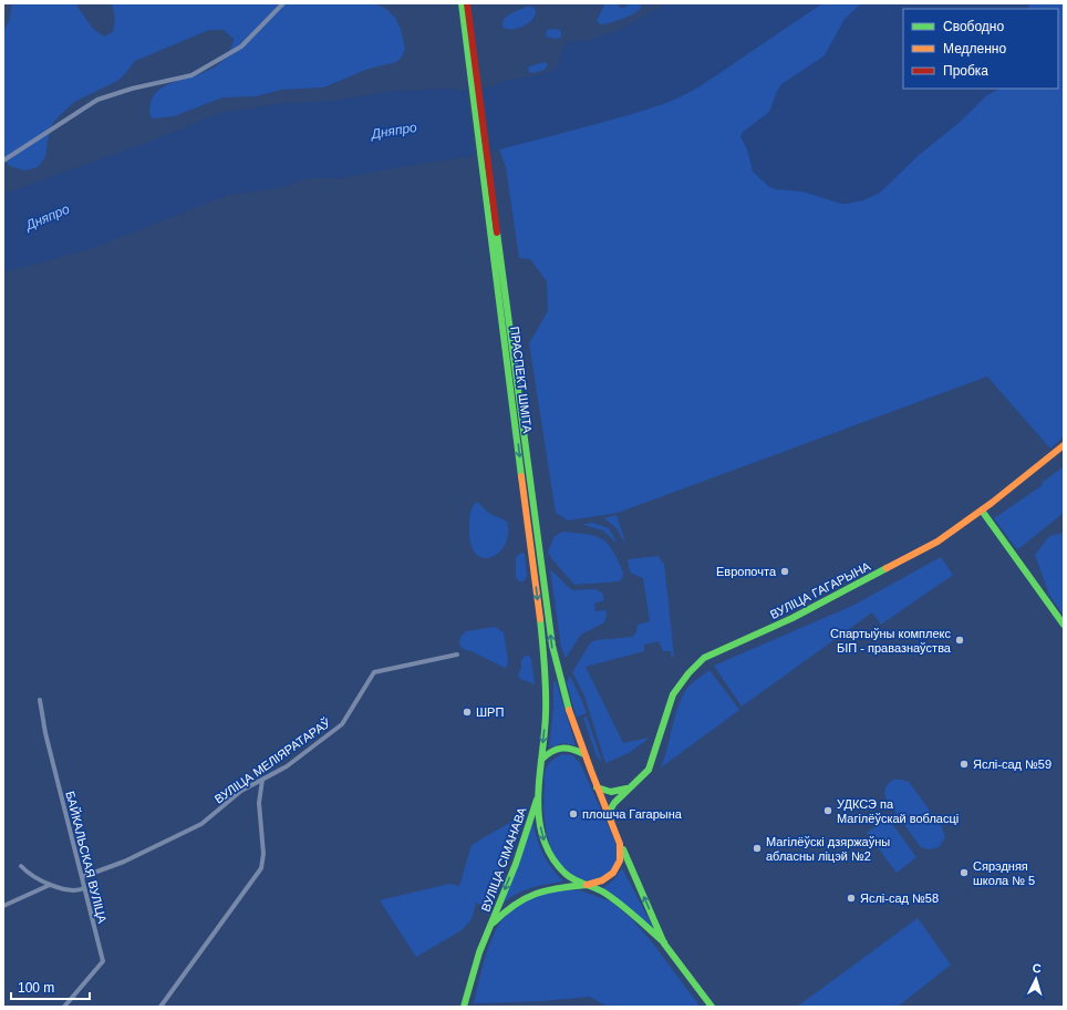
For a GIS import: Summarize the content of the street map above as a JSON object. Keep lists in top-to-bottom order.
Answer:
{
  "streets": {
    "main road": ["ПРАСПЕКТ ШМІТА", "ВУЛІЦА ГАГАРЫНА", "ВУЛІЦА СІМАНАВА"],
    "street": ["ВУЛІЦА МЕЛІЯРАТАРАЎ", "БАЙКАЛЬСКАЯ ВУЛІЦА"]
  },
  "crossings": [
    ["ПРАСПЕКТ ШМІТА", "ВУЛІЦА ГАГАРЫНА"],
    ["ПРАСПЕКТ ШМІТА", "ВУЛІЦА СІМАНАВА"],
    ["ВУЛІЦА МЕЛІЯРАТАРАЎ", "БАЙКАЛЬСКАЯ ВУЛІЦА"]
  ],
  "water": ["Дняпро"],
  "places": [
    "Европочта",
    "Спартыўны комплекс БІП - правазнаўства",
    "ШРП",
    "Яслі-сад №59",
    "УДКСЭ па Магілёўскай вобласці",
    "плошча Гагарына",
    "Магілёўскі дзяржаўны абласны ліцэй №2",
    "Сярэдняя школа № 5",
    "Яслі-сад №58"
  ],
  "legend": ["Свободно", "Медленно", "Пробка"],
  "scale_bar": "100 m",
  "north": "top"
}
